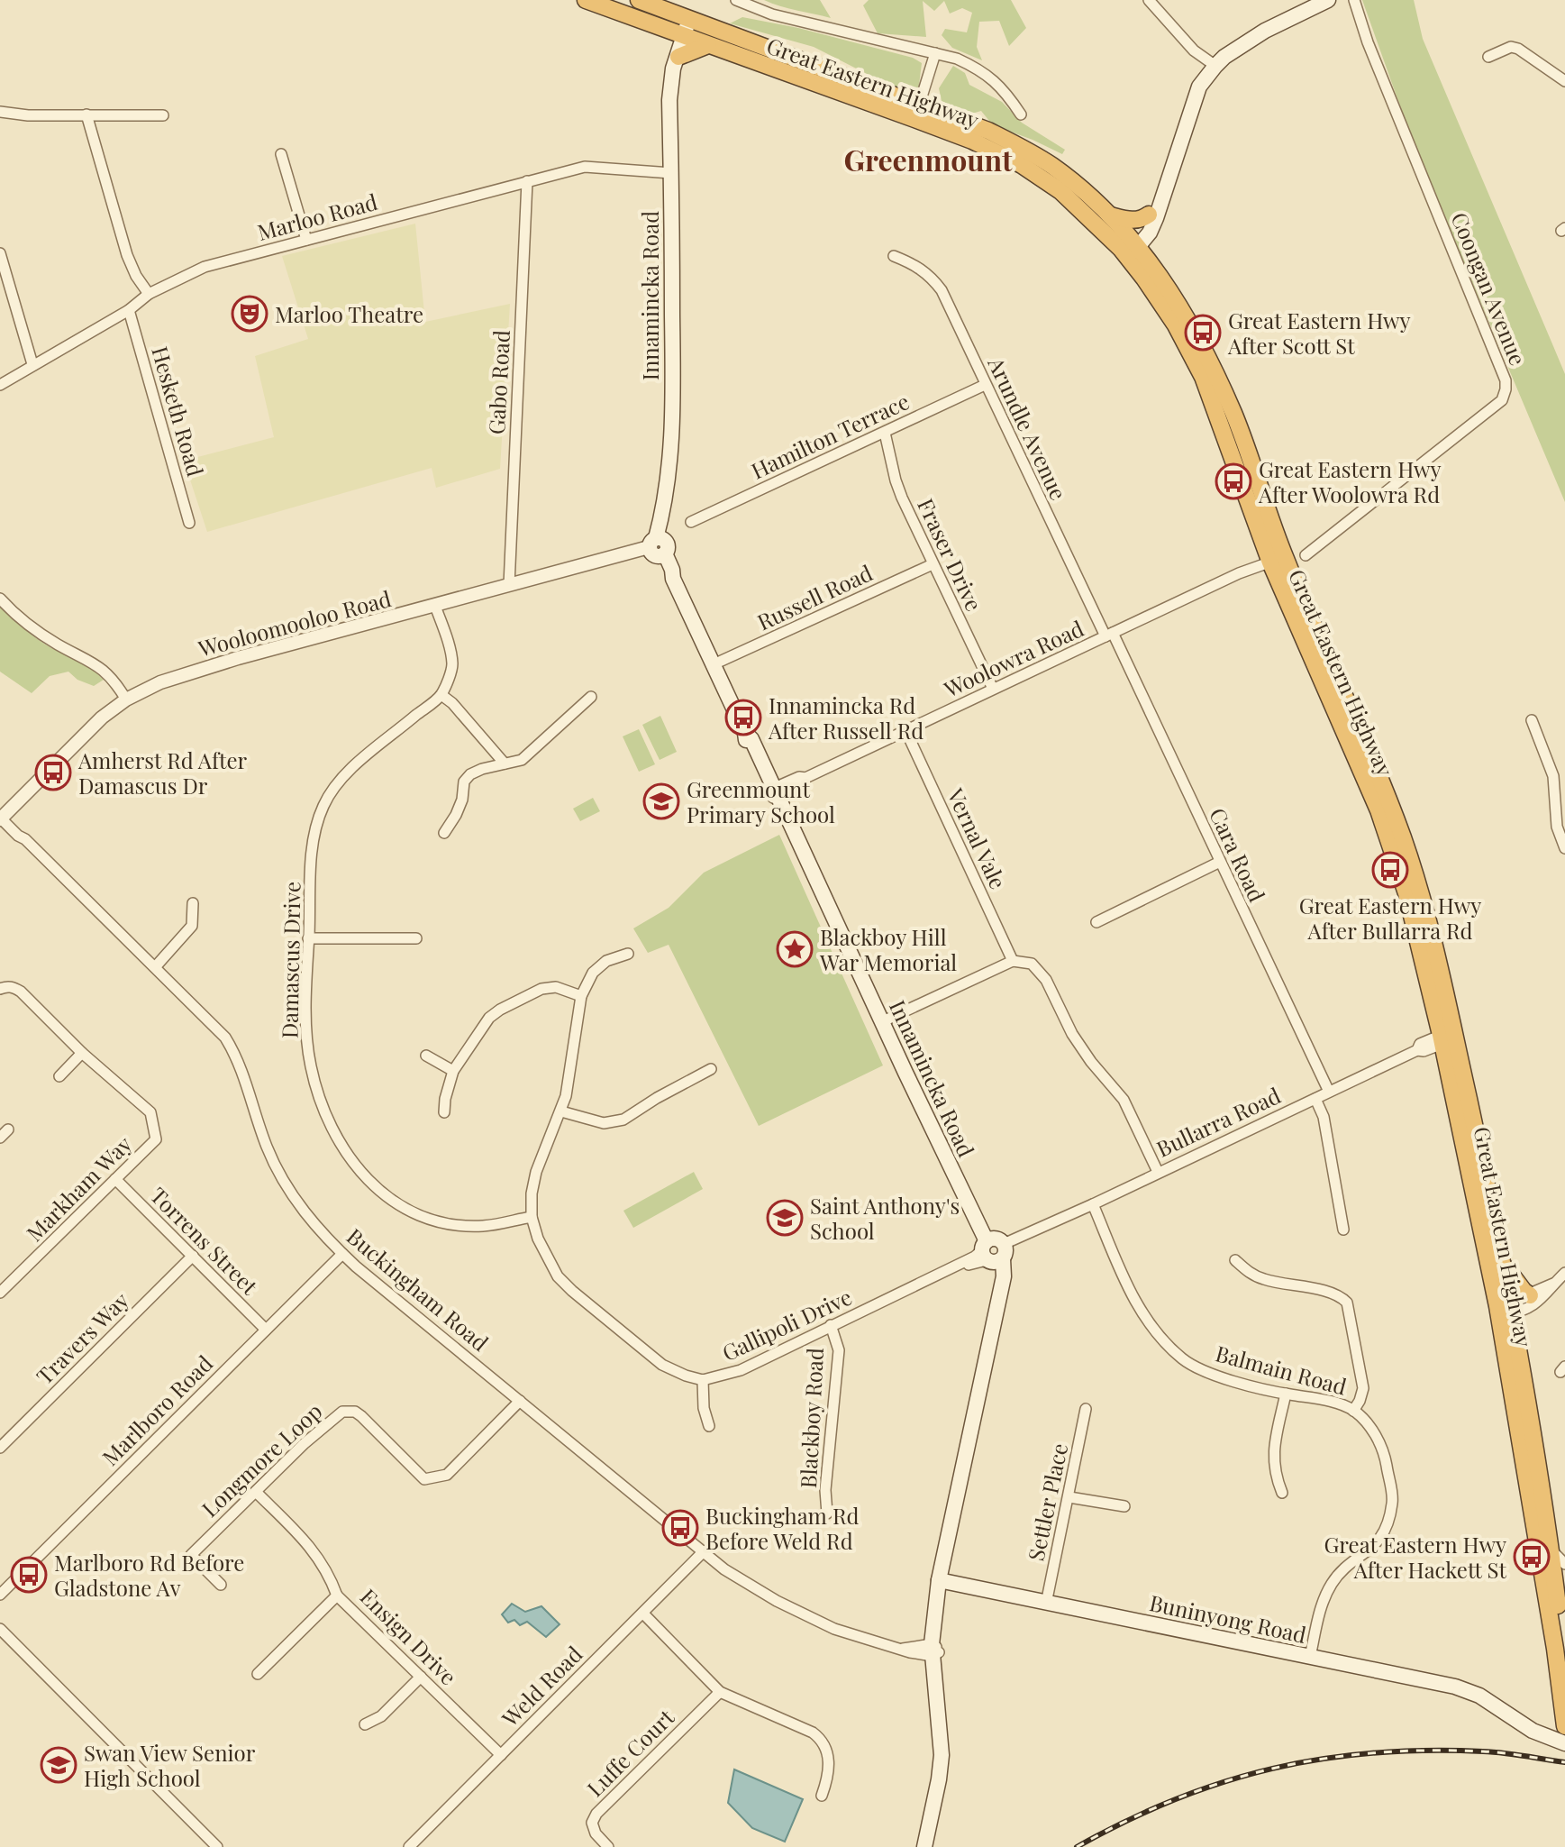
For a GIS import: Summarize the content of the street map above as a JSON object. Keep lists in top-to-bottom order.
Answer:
{
  "streets": {
    "highway": ["Great Eastern Highway"],
    "main road": ["Innamincka Road", "Buninyong Road"],
    "street": [
      "Marloo Road",
      "Coongan Avenue",
      "Gabo Road",
      "Hesketh Road",
      "Arundle Avenue",
      "Hamilton Terrace",
      "Fraser Drive",
      "Russell Road",
      "Wooloomooloo Road",
      "Woolowra Road",
      "Vernal Vale",
      "Cara Road",
      "Damascus Drive",
      "Bullarra Road",
      "Markham Way",
      "Torrens Street",
      "Buckingham Road",
      "Gallipoli Drive",
      "Travers Way",
      "Balmain Road",
      "Marlboro Road",
      "Blackboy Road",
      "Longmore Loop",
      "Settler Place",
      "Ensign Drive",
      "Weld Road",
      "Luffe Court"
    ]
  },
  "crossings": [
    ["Great Eastern Highway", "Innamincka Road"],
    ["Great Eastern Highway", "Woolowra Road"],
    ["Great Eastern Highway", "Bullarra Road"],
    ["Marloo Road", "Innamincka Road"],
    ["Marloo Road", "Gabo Road"],
    ["Marloo Road", "Hesketh Road"],
    ["Innamincka Road", "Russell Road"],
    ["Innamincka Road", "Wooloomooloo Road"],
    ["Innamincka Road", "Woolowra Road"],
    ["Innamincka Road", "Bullarra Road"],
    ["Innamincka Road", "Buckingham Road"],
    ["Innamincka Road", "Gallipoli Drive"],
    ["Innamincka Road", "Buninyong Road"],
    ["Gabo Road", "Wooloomooloo Road"],
    ["Arundle Avenue", "Hamilton Terrace"],
    ["Arundle Avenue", "Woolowra Road"],
    ["Arundle Avenue", "Cara Road"],
    ["Hamilton Terrace", "Fraser Drive"],
    ["Fraser Drive", "Russell Road"],
    ["Fraser Drive", "Woolowra Road"],
    ["Wooloomooloo Road", "Buckingham Road"],
    ["Woolowra Road", "Vernal Vale"],
    ["Woolowra Road", "Cara Road"],
    ["Cara Road", "Bullarra Road"],
    ["Damascus Drive", "Gallipoli Drive"],
    ["Bullarra Road", "Gallipoli Drive"],
    ["Bullarra Road", "Balmain Road"],
    ["Markham Way", "Torrens Street"],
    ["Torrens Street", "Travers Way"],
    ["Torrens Street", "Marlboro Road"],
    ["Buckingham Road", "Marlboro Road"],
    ["Buckingham Road", "Longmore Loop"],
    ["Buckingham Road", "Weld Road"],
    ["Gallipoli Drive", "Blackboy Road"],
    ["Balmain Road", "Buninyong Road"],
    ["Settler Place", "Buninyong Road"],
    ["Ensign Drive", "Weld Road"]
  ],
  "districts": ["Greenmount"],
  "places": {
    "theatre": ["Marloo Theatre"],
    "bus stop": [
      "Great Eastern Hwy After Scott St",
      "Great Eastern Hwy After Woolowra Rd",
      "Innamincka Rd After Russell Rd",
      "Amherst Rd After Damascus Dr",
      "Great Eastern Hwy After Bullarra Rd",
      "Buckingham Rd Before Weld Rd",
      "Great Eastern Hwy After Hackett St",
      "Marlboro Rd Before Gladstone Av"
    ],
    "school or university": ["Greenmount Primary School", "Saint Anthony's School", "Swan View Senior High School"],
    "place": ["Blackboy Hill War Memorial"]
  }
}
